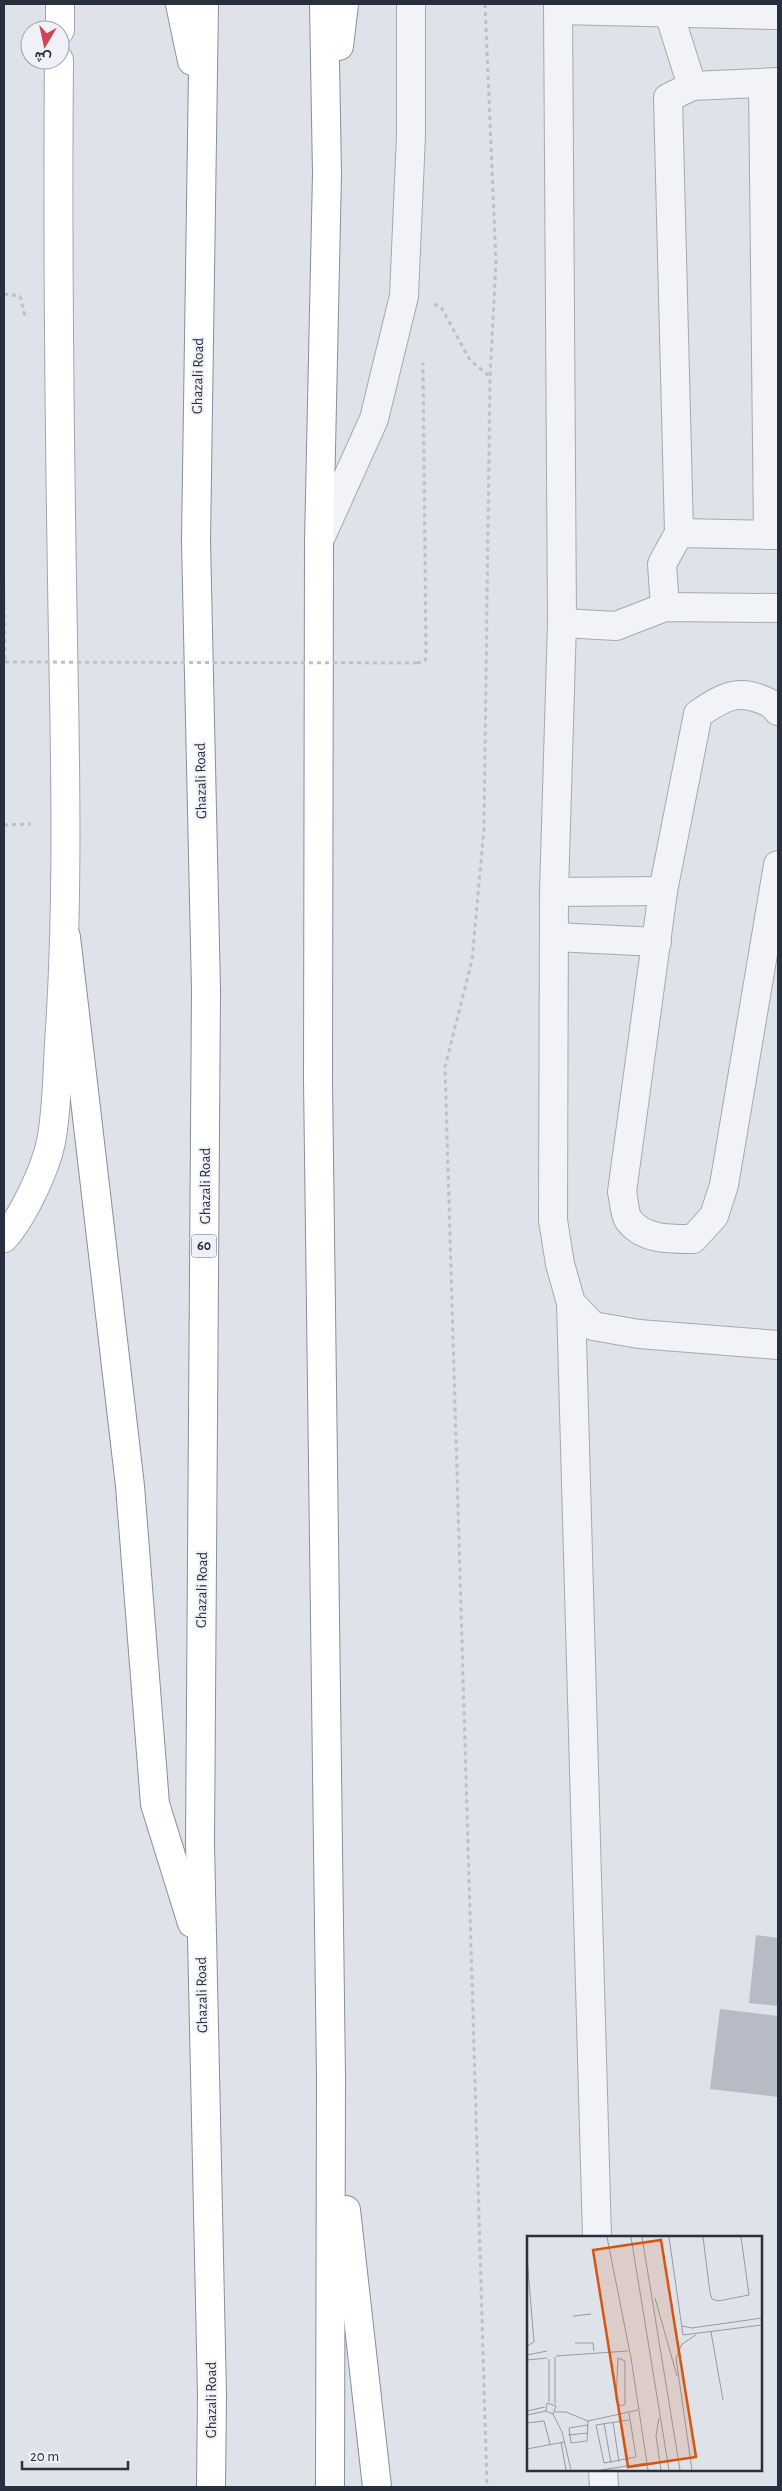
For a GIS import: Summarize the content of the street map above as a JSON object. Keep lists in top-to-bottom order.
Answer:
{
  "streets": {
    "main road": ["Ghazali Road", "60"]
  },
  "scale_bar": "20 m",
  "north": "bottom"
}
